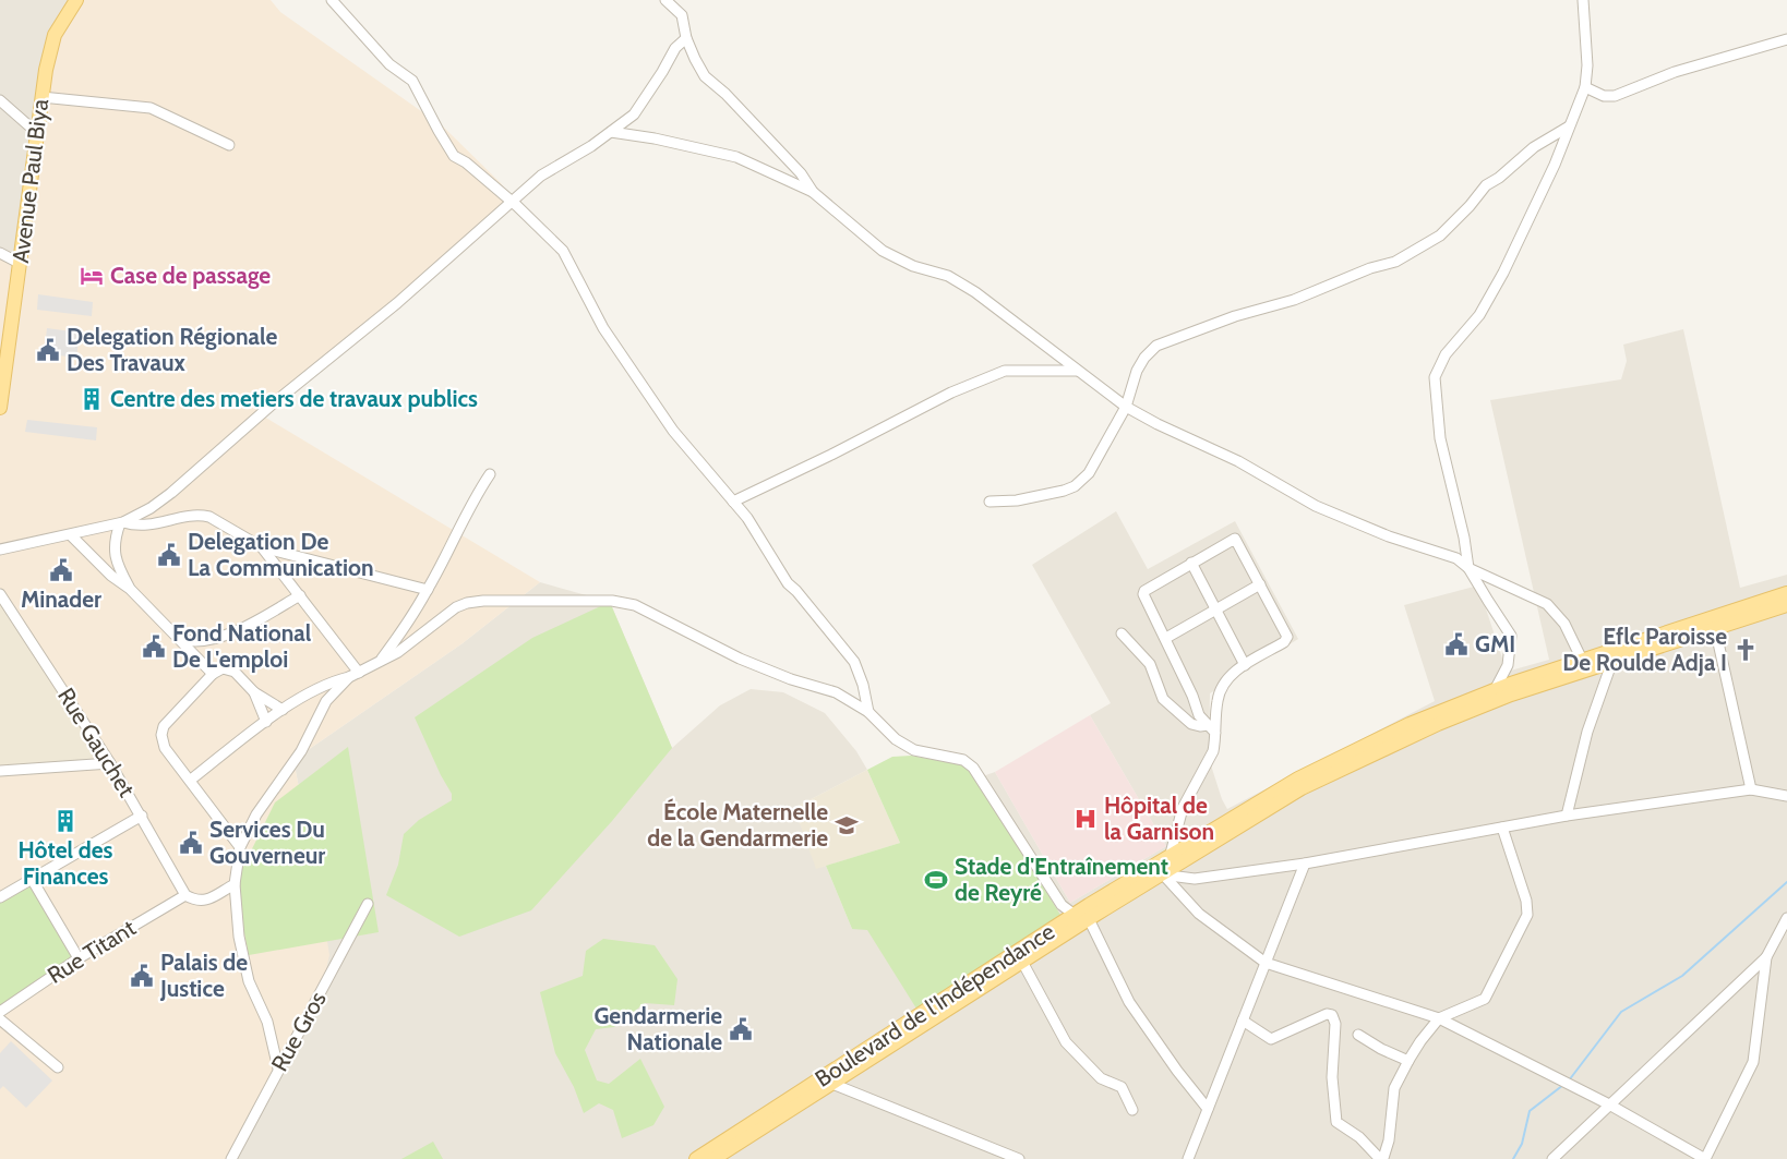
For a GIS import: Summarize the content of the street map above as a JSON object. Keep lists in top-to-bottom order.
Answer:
{
  "streets": {
    "main road": ["Avenue Paul Biya", "Boulevard de l'Indépendance"],
    "street": ["Rue Gauchet", "Rue Titant", "Rue Gros"]
  },
  "crossings": [
    ["Rue Gauchet", "Rue Titant"]
  ],
  "places": {
    "hotel": ["Case de passage"],
    "public building": [
      "Delegation Régionale Des Travaux",
      "Delegation De La Communication",
      "Minader",
      "GMI",
      "Fond National De L'emploi",
      "Services Du Gouverneur",
      "Palais de Justice",
      "Gendarmerie Nationale"
    ],
    "building": ["Centre des metiers de travaux publics", "Hôtel des Finances"],
    "church": ["Eflc Paroisse De Roulde Adja I"],
    "hospital": ["Hôpital de la Garnison"],
    "school or university": ["École Maternelle de la Gendarmerie"],
    "sports": ["Stade d'Entraînement de Reyré"]
  }
}
